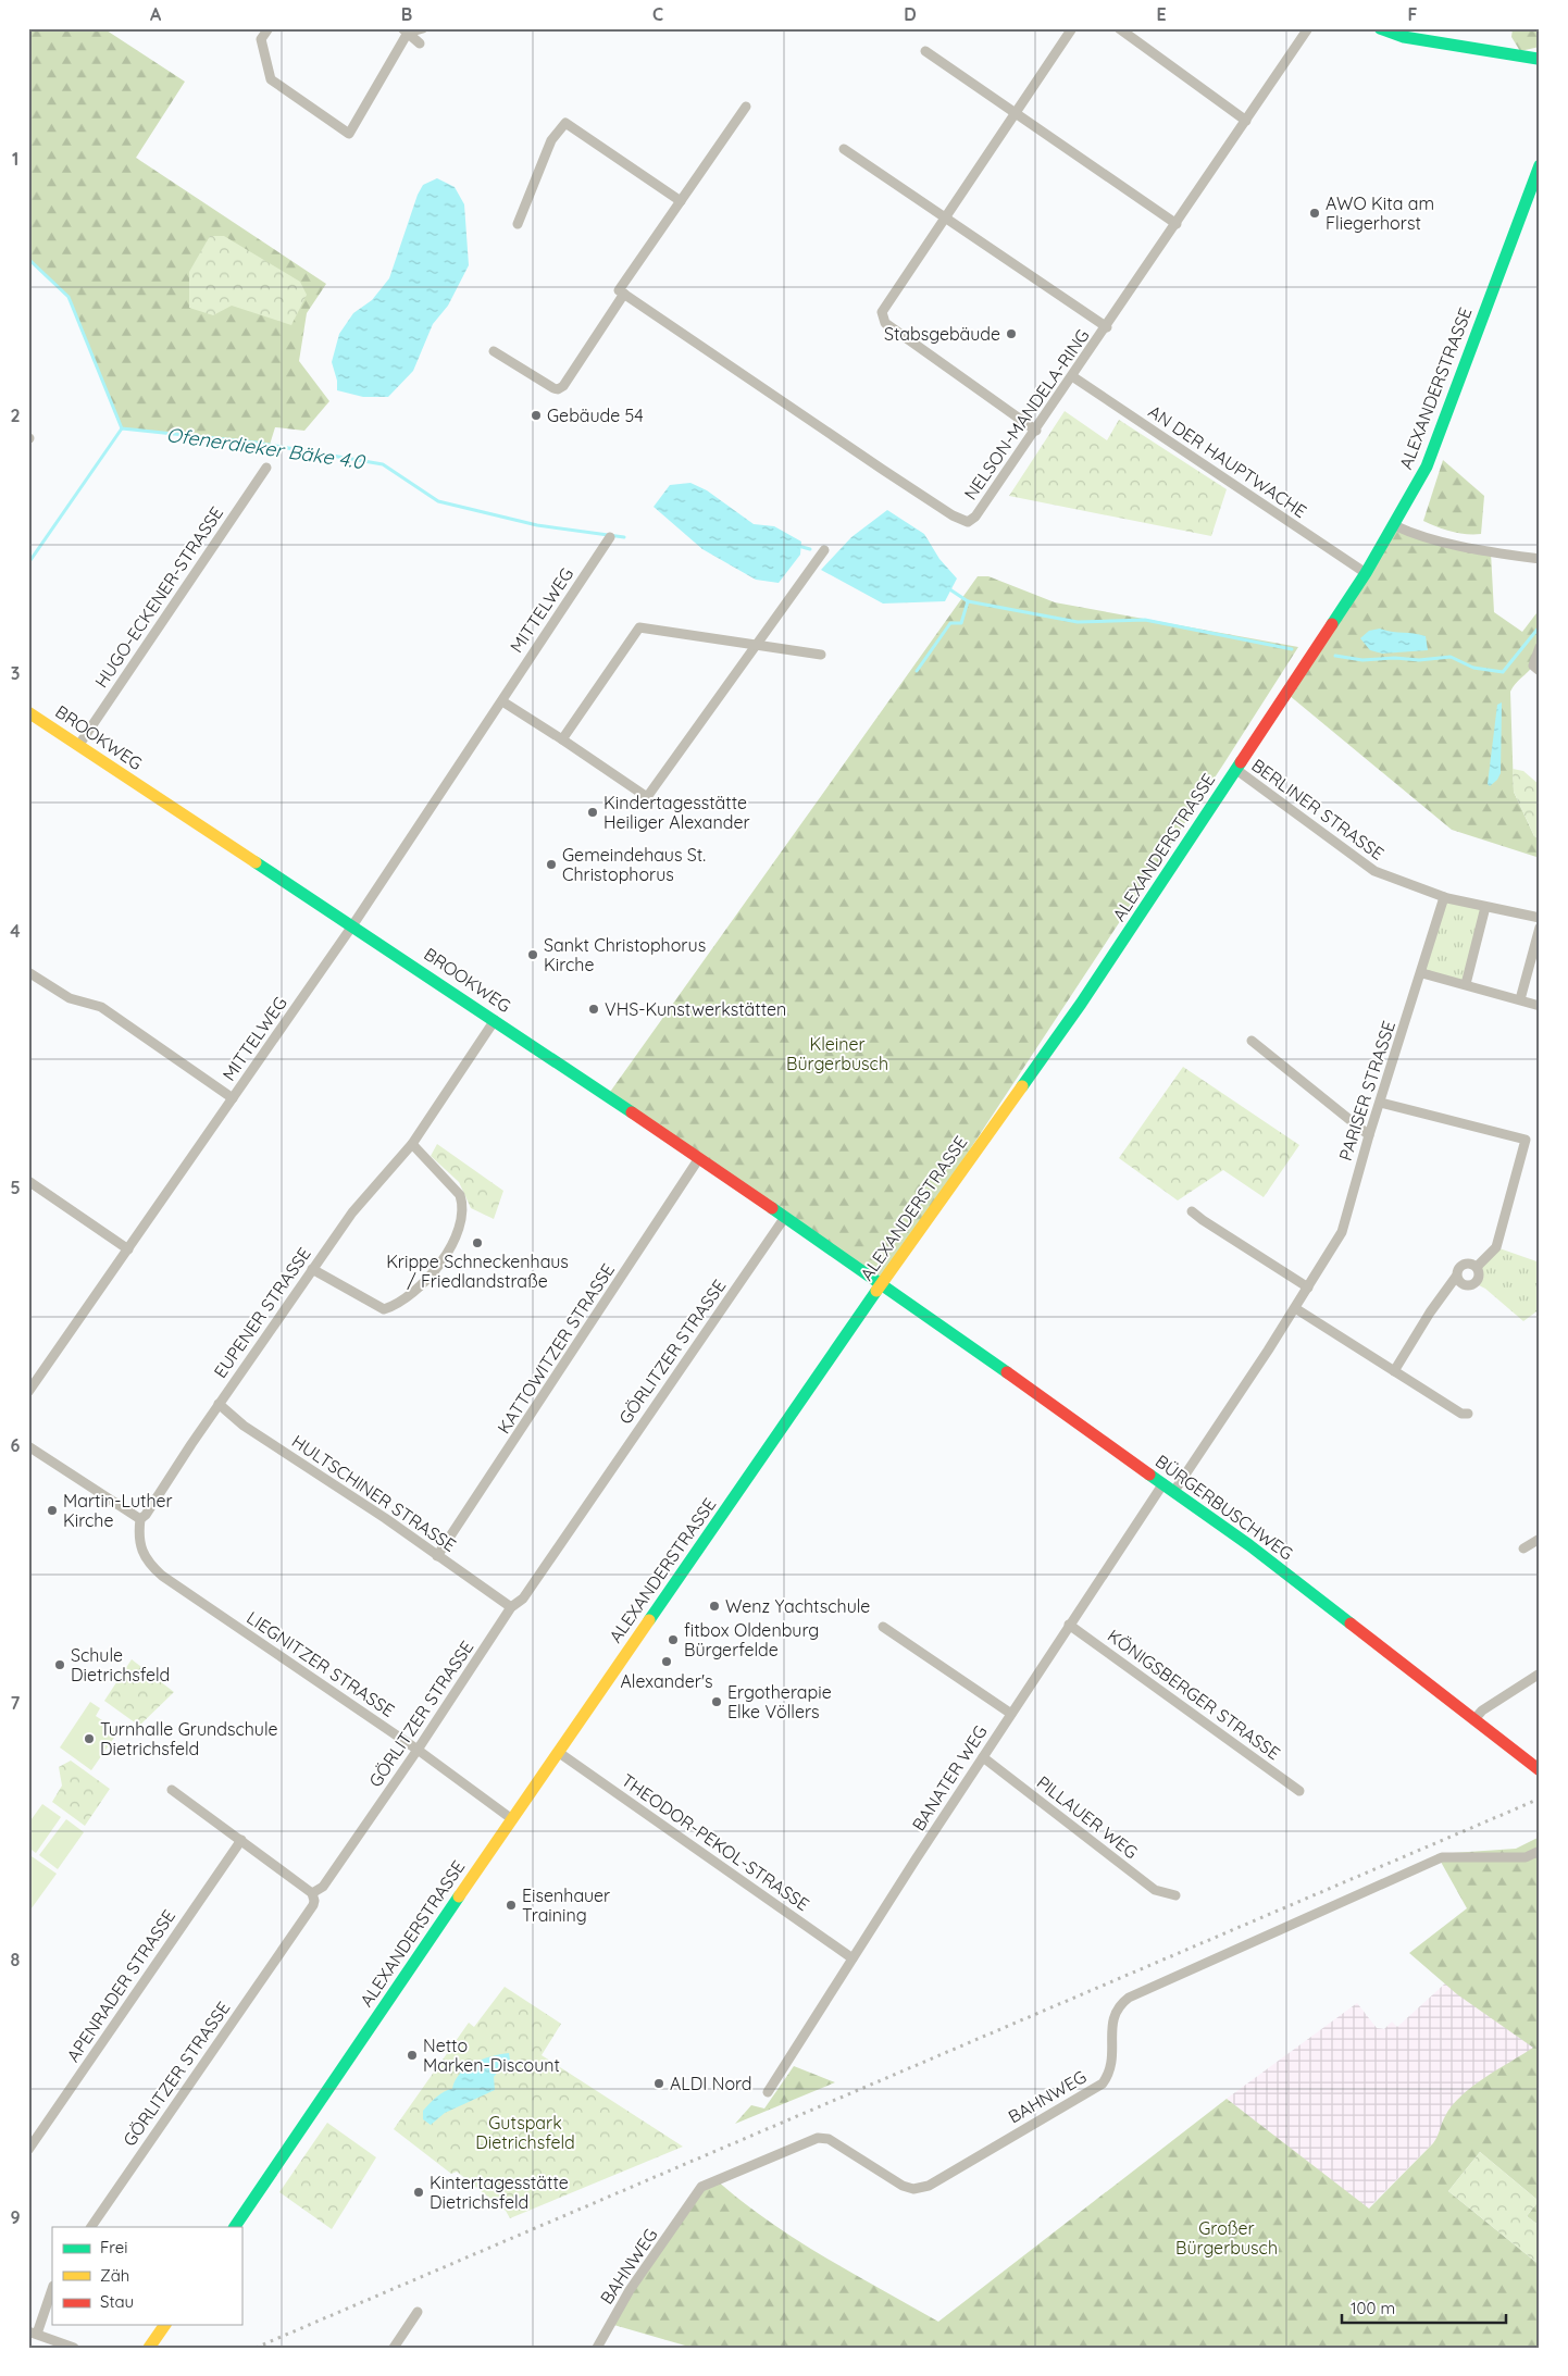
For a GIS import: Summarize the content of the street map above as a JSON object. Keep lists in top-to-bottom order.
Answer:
{
  "streets": {
    "main road": ["ALEXANDERSTRASSE", "BROOKWEG", "BÜRGERBUSCHWEG"],
    "street": [
      "NELSON-MANDELA-RING",
      "AN DER HAUPTWACHE",
      "HUGO-ECKENER-STRASSE",
      "MITTELWEG",
      "BERLINER STRASSE",
      "PARISER STRASSE",
      "EUPENER STRASSE",
      "KATTOWITZER STRASSE",
      "GÖRLITZER STRASSE",
      "HULTSCHINER STRASSE",
      "LIEGNITZER STRASSE",
      "KÖNIGSBERGER STRASSE",
      "BANATER WEG",
      "PILLAUER WEG",
      "THEODOR-PEKOL-STRASSE",
      "APENRADER STRASSE",
      "BAHNWEG"
    ]
  },
  "crossings": [
    ["ALEXANDERSTRASSE", "AN DER HAUPTWACHE"],
    ["ALEXANDERSTRASSE", "BROOKWEG"],
    ["ALEXANDERSTRASSE", "BERLINER STRASSE"],
    ["ALEXANDERSTRASSE", "BÜRGERBUSCHWEG"],
    ["ALEXANDERSTRASSE", "LIEGNITZER STRASSE"],
    ["ALEXANDERSTRASSE", "THEODOR-PEKOL-STRASSE"],
    ["NELSON-MANDELA-RING", "AN DER HAUPTWACHE"],
    ["HUGO-ECKENER-STRASSE", "BROOKWEG"],
    ["MITTELWEG", "BROOKWEG"],
    ["BROOKWEG", "EUPENER STRASSE"],
    ["BROOKWEG", "KATTOWITZER STRASSE"],
    ["BROOKWEG", "GÖRLITZER STRASSE"],
    ["BROOKWEG", "BÜRGERBUSCHWEG"],
    ["BERLINER STRASSE", "PARISER STRASSE"],
    ["PARISER STRASSE", "BÜRGERBUSCHWEG"],
    ["EUPENER STRASSE", "HULTSCHINER STRASSE"],
    ["EUPENER STRASSE", "LIEGNITZER STRASSE"],
    ["KATTOWITZER STRASSE", "HULTSCHINER STRASSE"],
    ["GÖRLITZER STRASSE", "HULTSCHINER STRASSE"],
    ["GÖRLITZER STRASSE", "LIEGNITZER STRASSE"],
    ["BÜRGERBUSCHWEG", "BANATER WEG"],
    ["KÖNIGSBERGER STRASSE", "BANATER WEG"],
    ["BANATER WEG", "PILLAUER WEG"],
    ["BANATER WEG", "THEODOR-PEKOL-STRASSE"]
  ],
  "water": ["Ofenerdieker Bäke 4.0"],
  "parks": ["Kleiner Bürgerbusch", "Gutspark Dietrichsfeld", "Großer Bürgerbusch"],
  "places": [
    "AWO Kita am Fliegerhorst",
    "Stabsgebäude",
    "Gebäude 54",
    "Kindertagesstätte Heiliger Alexander",
    "Gemeindehaus St. Christophorus",
    "Sankt Christophorus Kirche",
    "VHS-Kunstwerkstätten",
    "Krippe Schneckenhaus / Friedlandstraße",
    "Martin-Luther Kirche",
    "Wenz Yachtschule",
    "fitbox Oldenburg Bürgerfelde",
    "Alexander's",
    "Schule Dietrichsfeld",
    "Ergotherapie Elke Völlers",
    "Turnhalle Grundschule Dietrichsfeld",
    "Eisenhauer Training",
    "Netto Marken-Discount",
    "ALDI Nord",
    "Kintertagesstätte Dietrichsfeld"
  ],
  "legend": ["Frei", "Zäh", "Stau"],
  "scale_bar": "100 m",
  "grid": {
    "columns": [
      "A",
      "B",
      "C",
      "D",
      "E",
      "F"
    ],
    "rows": [
      "1",
      "2",
      "3",
      "4",
      "5",
      "6",
      "7",
      "8",
      "9"
    ]
  }
}
